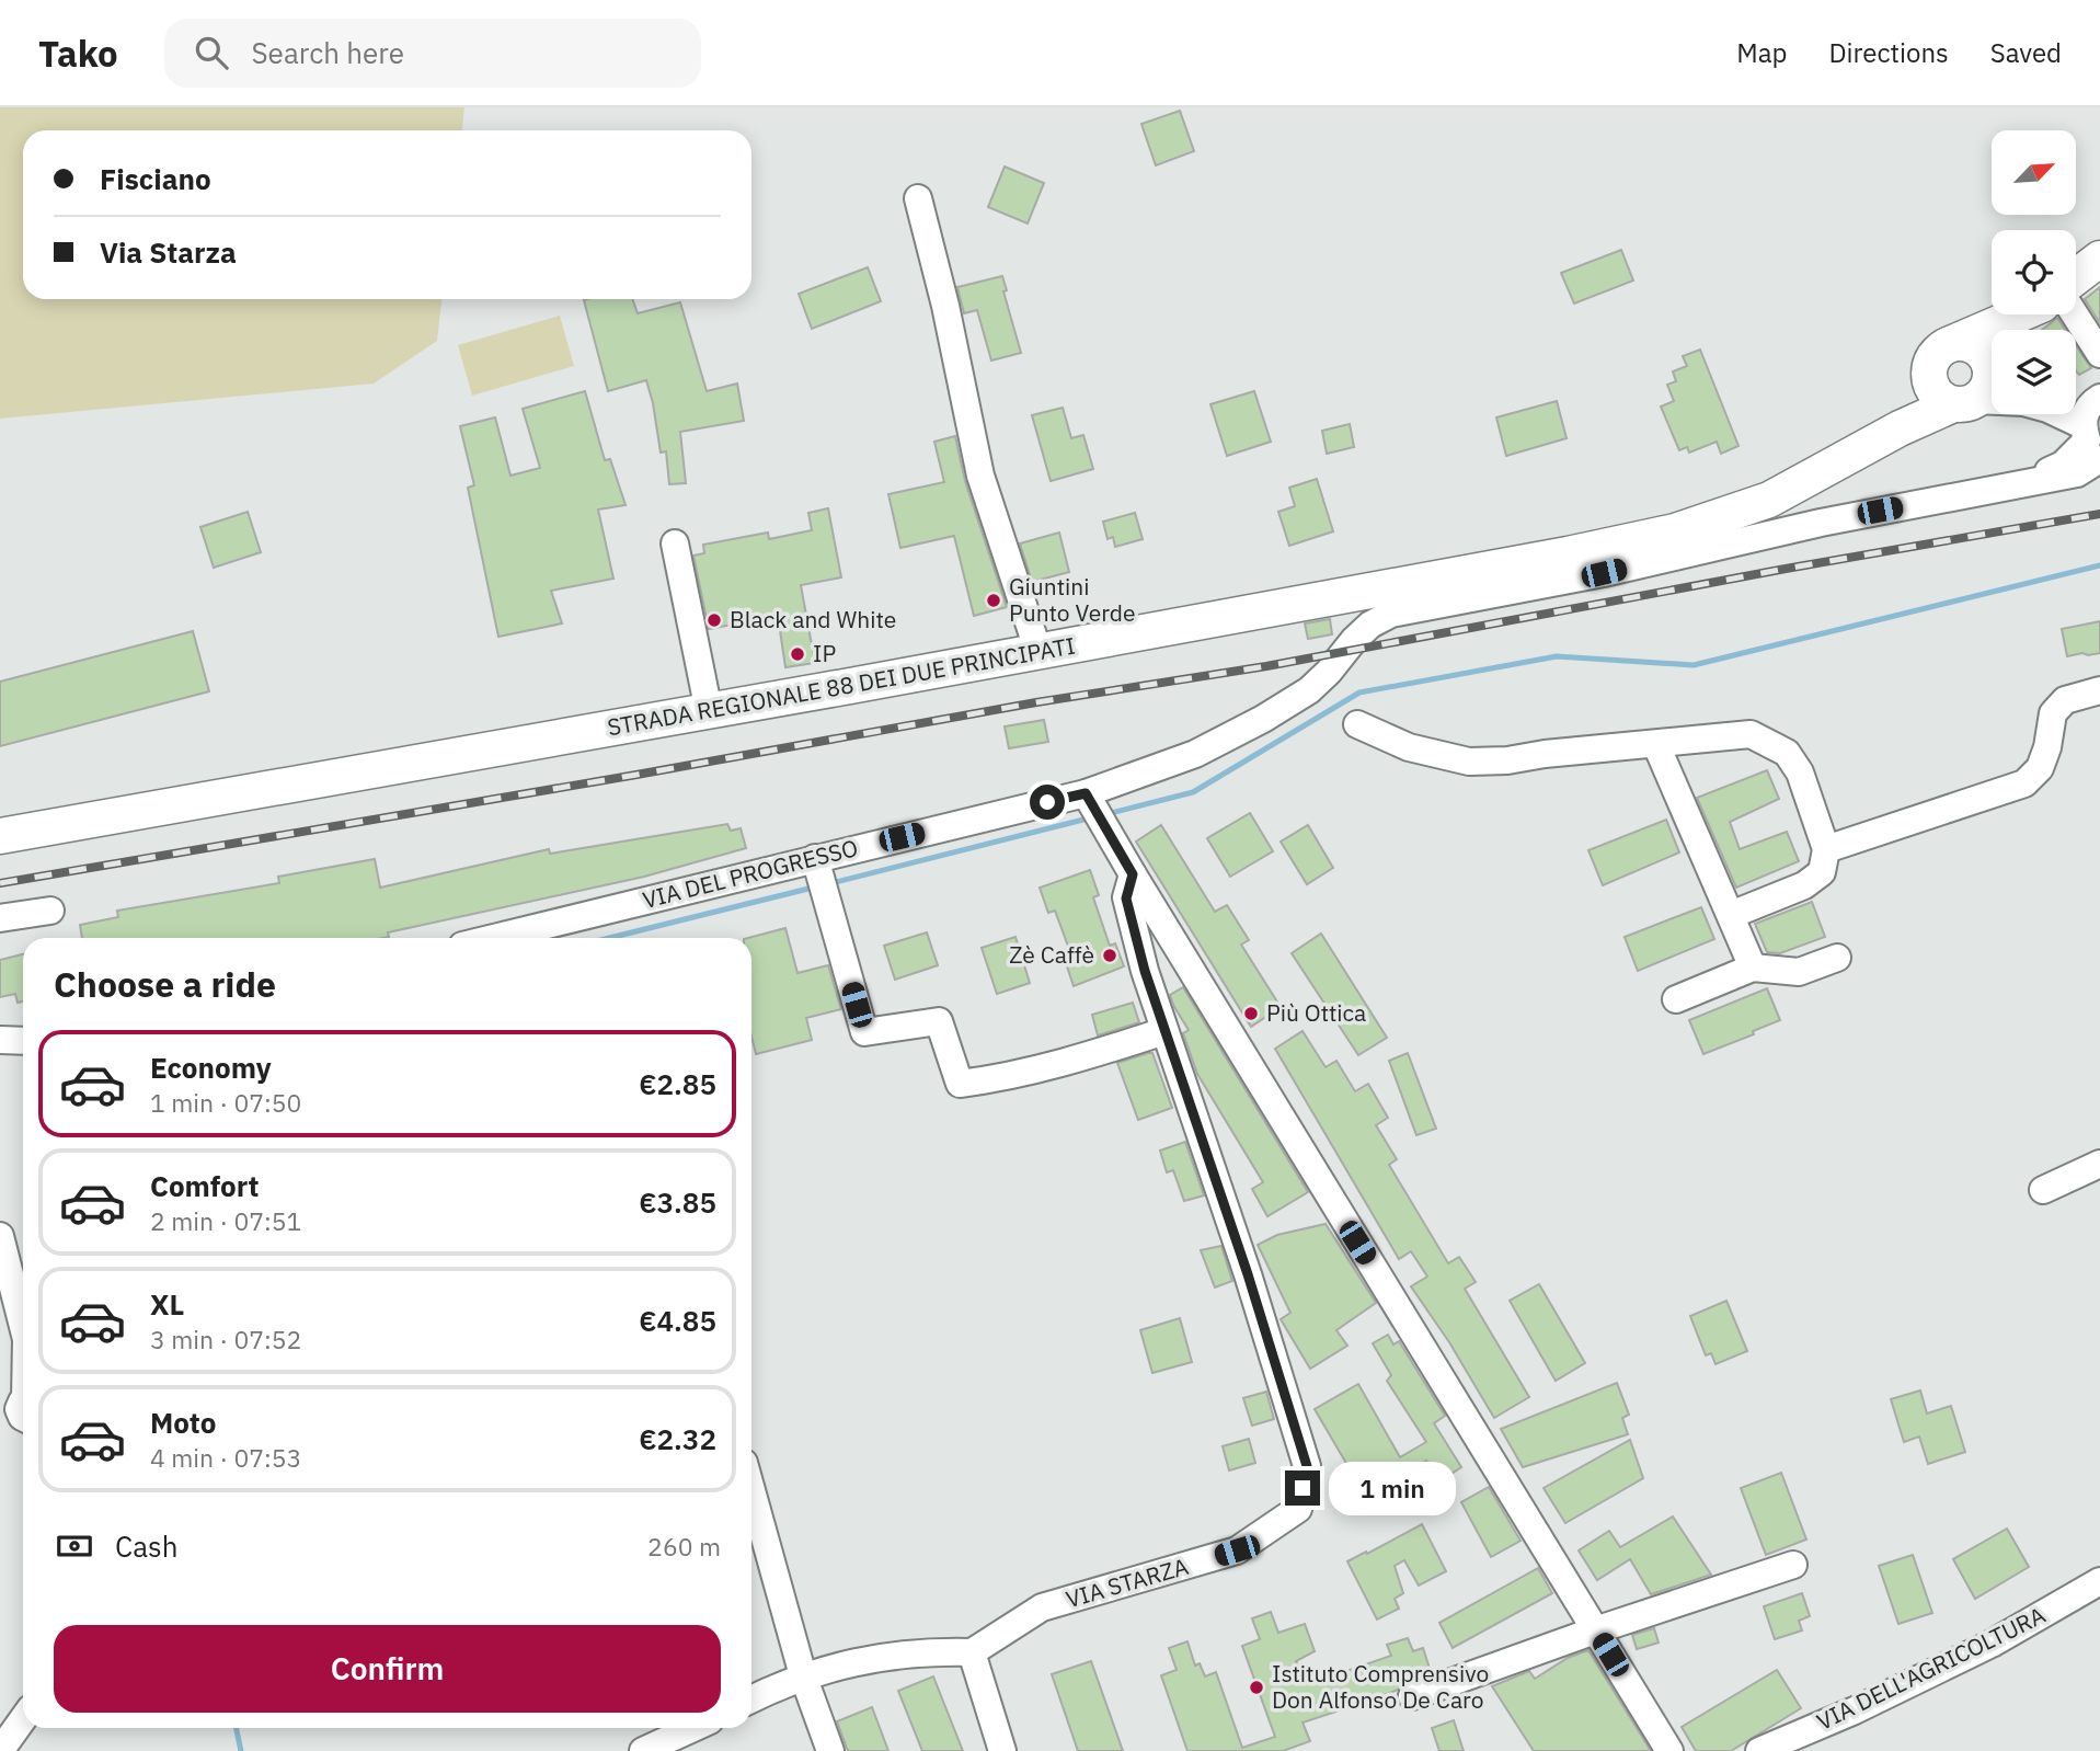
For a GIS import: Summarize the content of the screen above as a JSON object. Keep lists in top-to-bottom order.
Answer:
{
  "streets": {
    "main road": ["STRADA REGIONALE 88 DEI DUE PRINCIPATI"],
    "street": ["VIA DEL PROGRESSO", "VIA STARZA", "VIA DELL'AGRICOLTURA"]
  },
  "places": [
    "Giuntini Punto Verde",
    "Black and White",
    "IP",
    "Zè Caffè",
    "Più Ottica",
    "Istituto Comprensivo Don Alfonso De Caro"
  ],
  "north": "top right",
  "page": {
    "header": "Tako",
    "search": "Search here",
    "nav": ["Map", "Directions", "Saved"],
    "banner": ["Fisciano", "Via Starza"],
    "heading": "Choose a ride",
    "list": [
      {
        "name": "Economy",
        "note": "1 min · 07:50",
        "value": "€2.85"
      },
      {
        "name": "Comfort",
        "note": "2 min · 07:51",
        "value": "€3.85"
      },
      {
        "name": "XL",
        "note": "3 min · 07:52",
        "value": "€4.85"
      },
      {
        "name": "Moto",
        "note": "4 min · 07:53",
        "value": "€2.32"
      }
    ],
    "bubble": "1 min",
    "pay": ["Cash", "260 m"],
    "buttons": "Confirm"
  }
}
